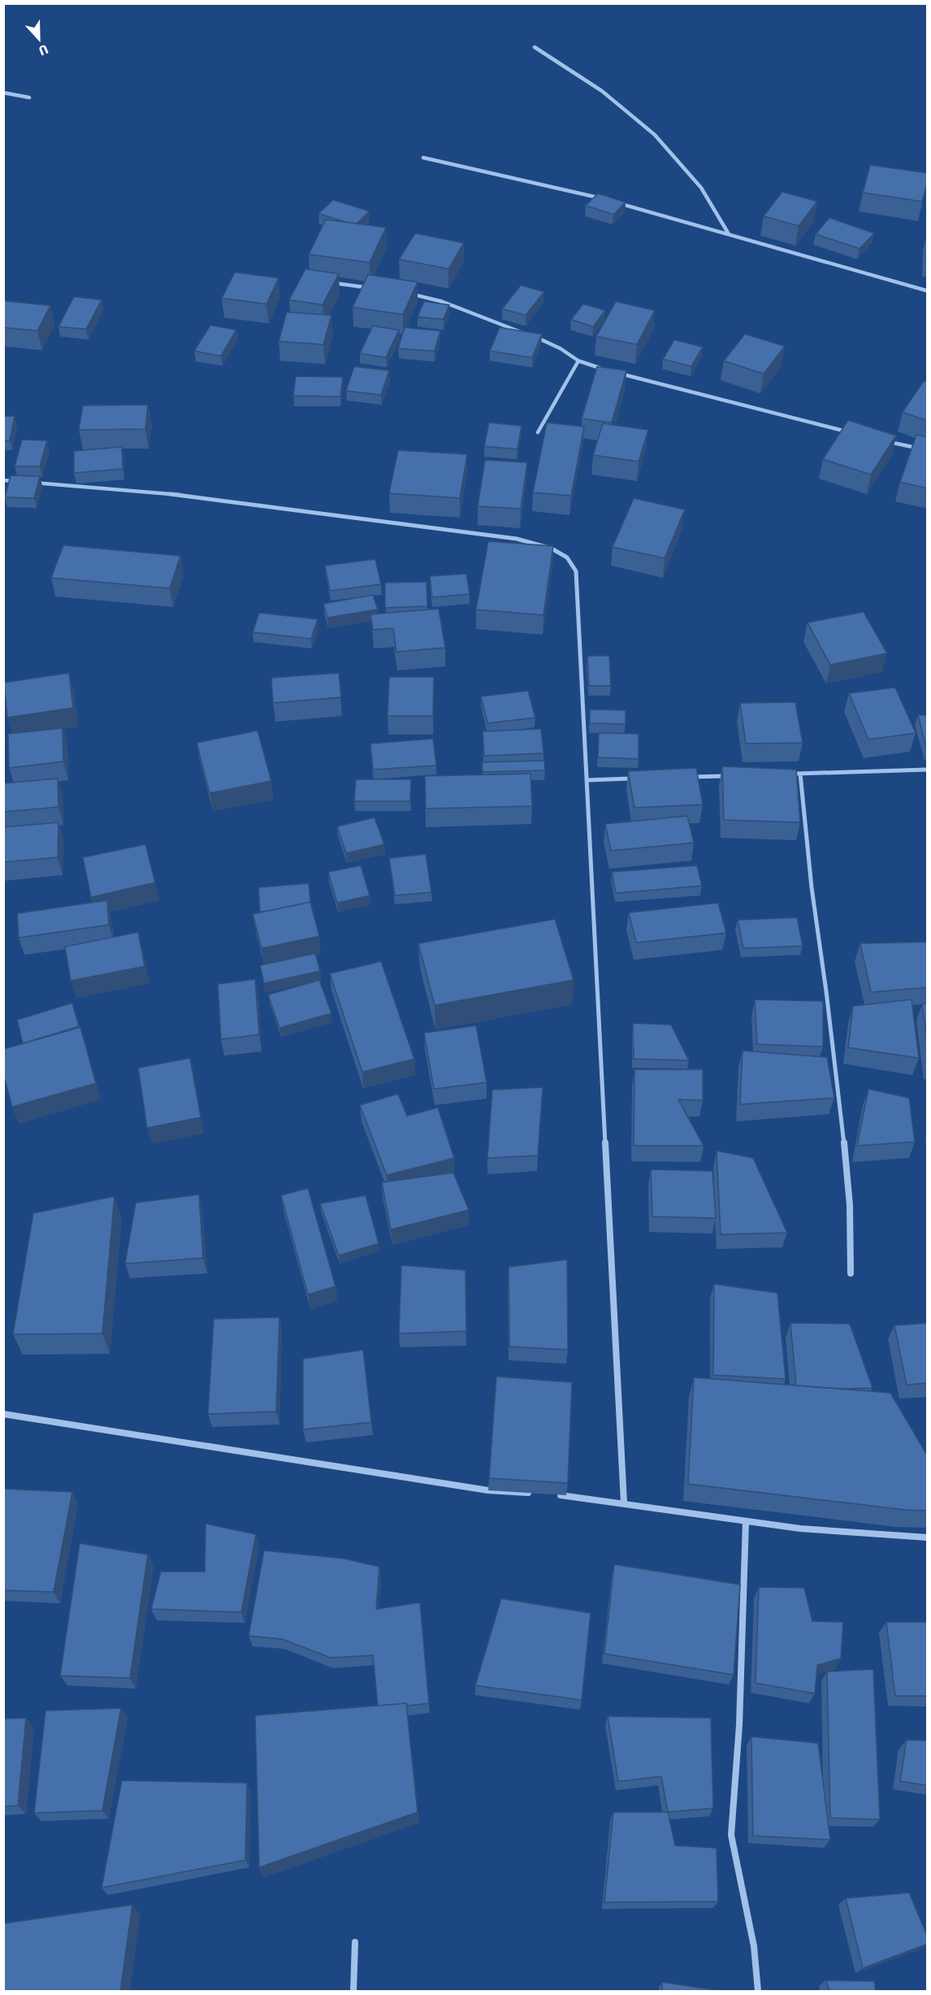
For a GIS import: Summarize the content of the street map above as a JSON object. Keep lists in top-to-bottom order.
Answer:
{
  "north": "bottom"
}
